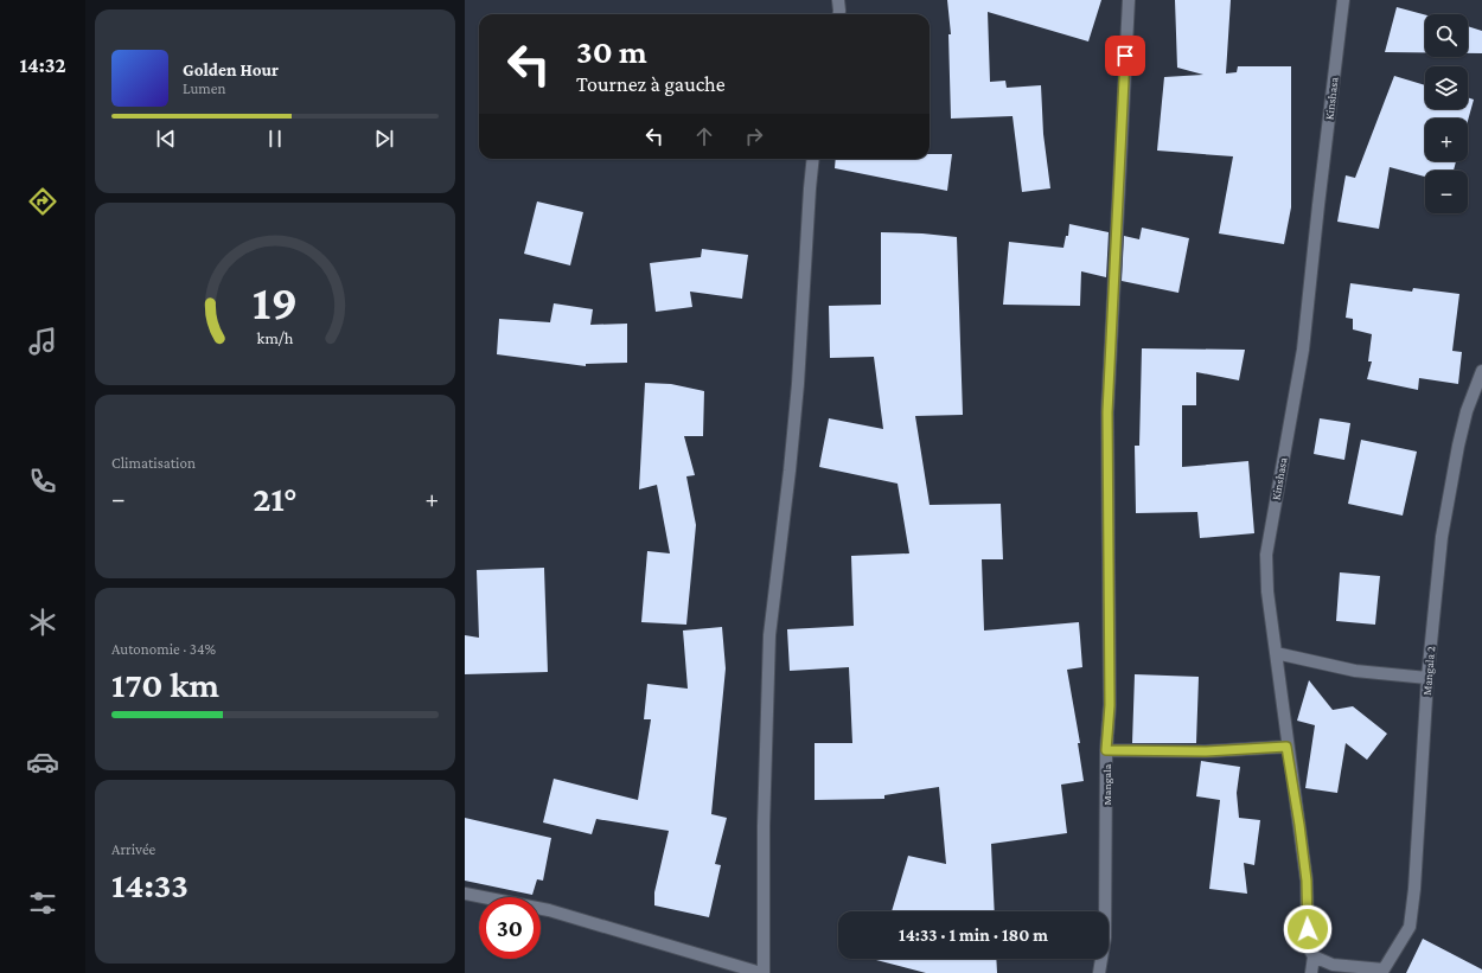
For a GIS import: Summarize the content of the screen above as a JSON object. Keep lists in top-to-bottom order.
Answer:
{
  "streets": {
    "street": ["Kinshasa", "Mangala 2", "Mangala"]
  },
  "crossings": [
    ["Kinshasa", "Mangala 2"]
  ],
  "page": {
    "tabs": "14:32",
    "map_buttons": ["+", "−"],
    "turn": ["30 m", "Tournez à gauche"],
    "song": ["Golden Hour", "Lumen"],
    "tile": [
      "Climatisation",
      ["Autonomie · 34%", "170 km"],
      ["Arrivée", "14:33"]
    ],
    "heat": ["−", "21°", "+"],
    "limit": "30",
    "trip": "14:33 · 1 min · 180 m",
    "gauge": ["19", "km/h"]
  }
}
